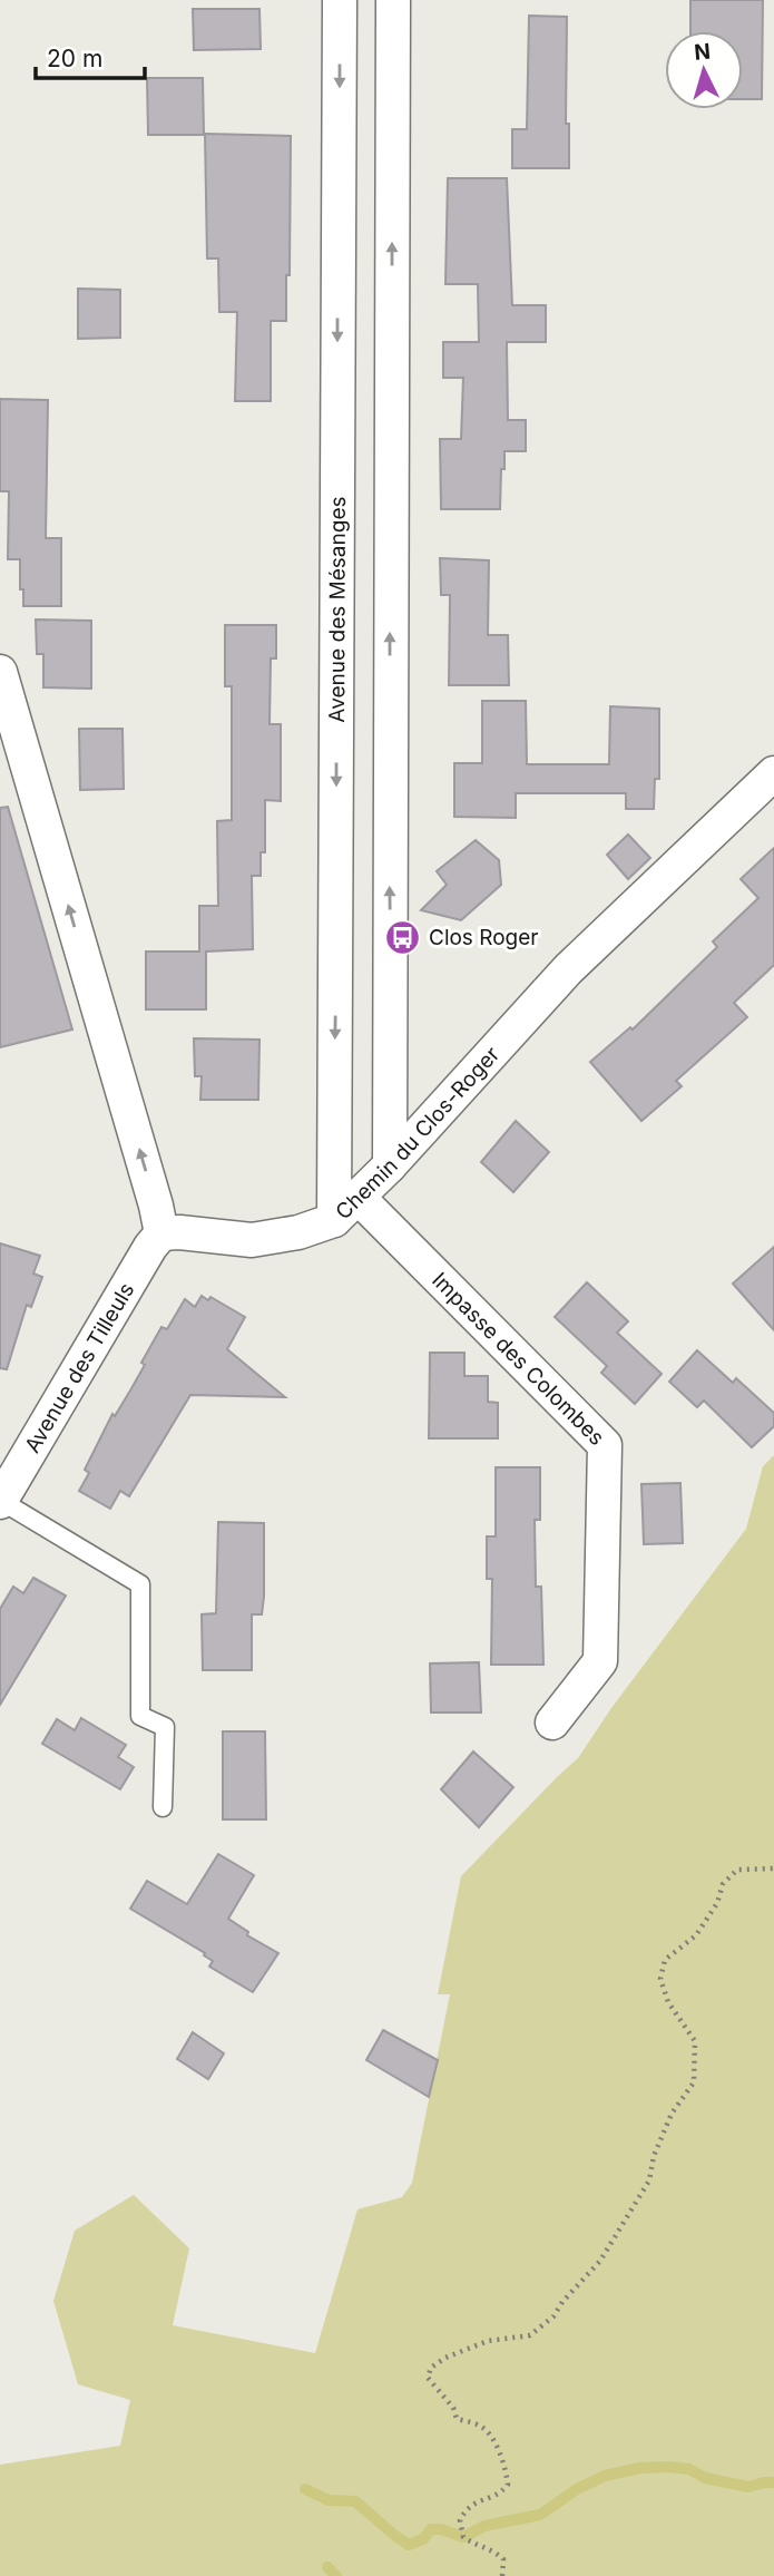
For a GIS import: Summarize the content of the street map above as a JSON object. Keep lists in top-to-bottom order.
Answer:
{
  "streets": {
    "street": [
      "Avenue des Mésanges",
      "Chemin du Clos-Roger",
      "Impasse des Colombes",
      "Avenue des Tilleuls"
    ]
  },
  "crossings": [
    ["Avenue des Mésanges", "Chemin du Clos-Roger"],
    ["Chemin du Clos-Roger", "Impasse des Colombes"],
    ["Chemin du Clos-Roger", "Avenue des Tilleuls"]
  ],
  "places": {
    "bus stop": ["Clos Roger"]
  },
  "scale_bar": "20 m",
  "north": "top"
}
